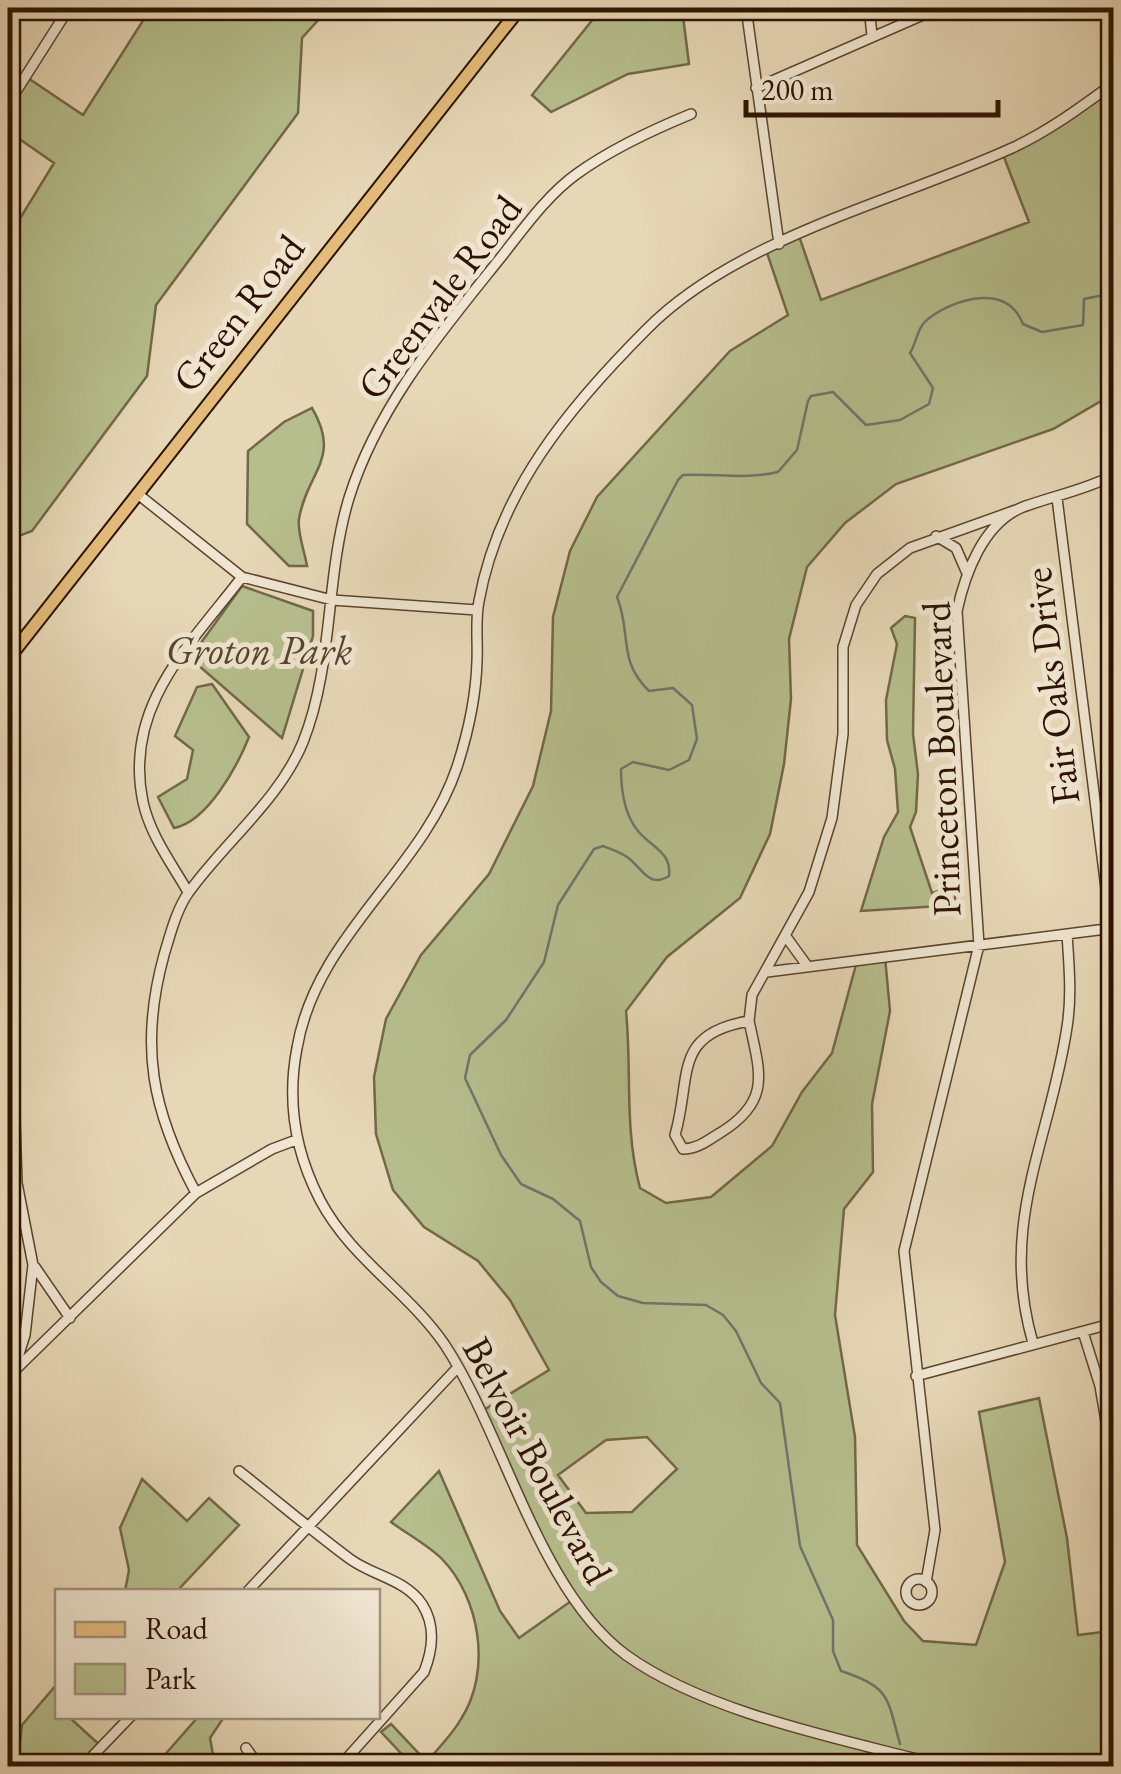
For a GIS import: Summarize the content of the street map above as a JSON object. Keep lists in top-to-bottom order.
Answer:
{
  "streets": {
    "main road": ["Green Road"],
    "street": [
      "Greenvale Road",
      "Fair Oaks Drive",
      "Princeton Boulevard",
      "Belvoir Boulevard"
    ]
  },
  "crossings": [
    ["Fair Oaks Drive", "Princeton Boulevard"]
  ],
  "parks": ["Groton Park"],
  "legend": ["Road", "Park"],
  "scale_bar": "200 m"
}
